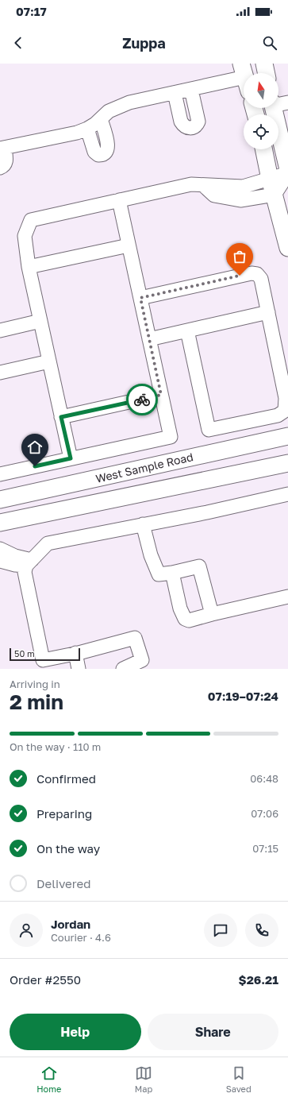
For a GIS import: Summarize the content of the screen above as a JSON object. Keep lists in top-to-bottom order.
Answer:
{
  "streets": {
    "main road": ["West Sample Road"]
  },
  "scale_bar": "50 m",
  "north": "top",
  "page": {
    "status": "07:17",
    "header": "Zuppa",
    "scale": "50 m",
    "heading": ["2 min", "Arriving in", "07:19–07:24"],
    "panel": [
      "Jordan",
      "Courier · 4.6",
      "Order #2550",
      "$26.21"
    ],
    "bar": "On the way · 110 m",
    "list": [
      ["Confirmed", "06:48"],
      ["Preparing", "07:06"],
      ["On the way", "07:15"],
      "Delivered"
    ],
    "buttons": ["Help", "Share"],
    "tabs": ["Home", "Map", "Saved"]
  }
}
